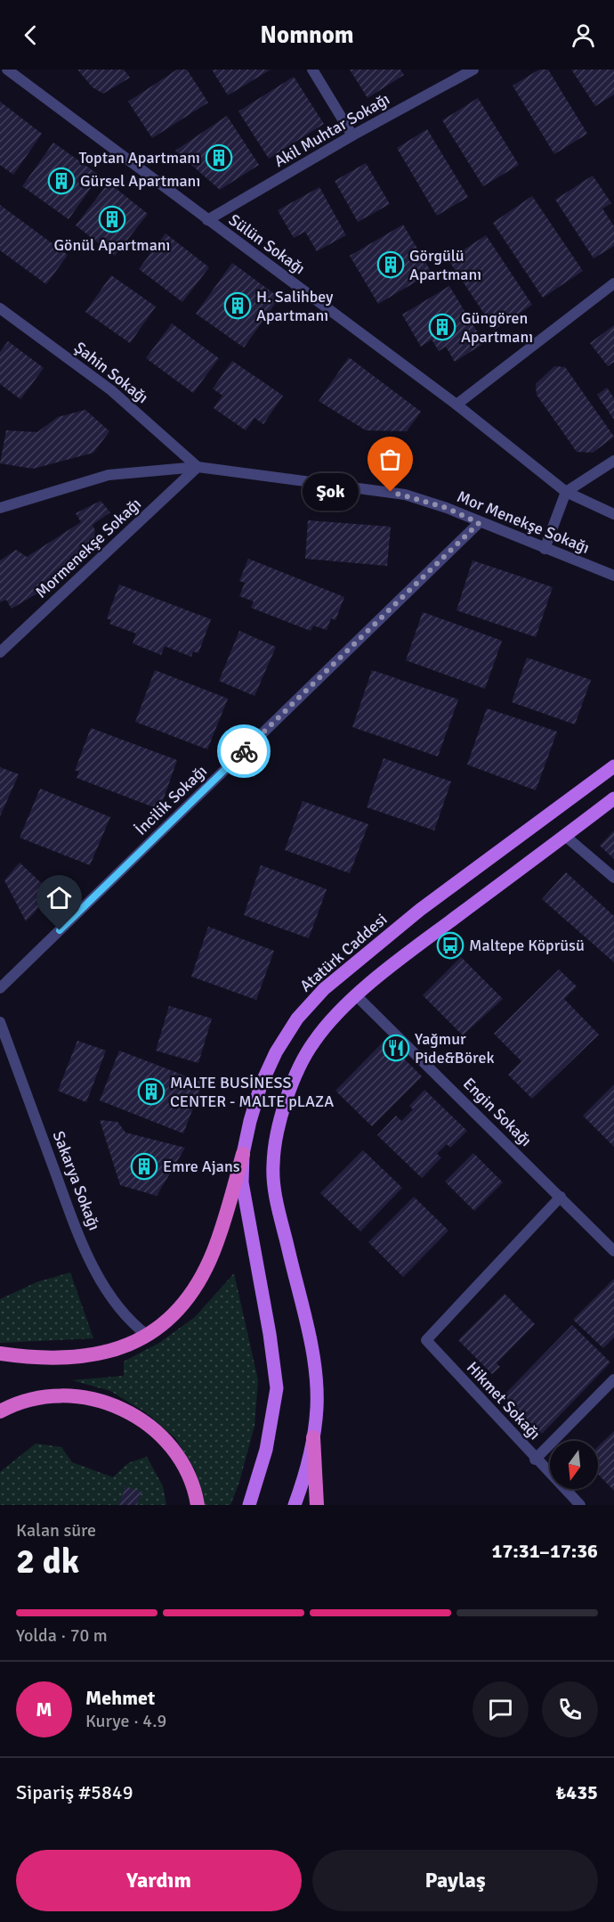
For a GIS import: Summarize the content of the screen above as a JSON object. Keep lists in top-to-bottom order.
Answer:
{
  "streets": {
    "main road": ["Atatürk Caddesi"],
    "street": [
      "Akil Muhtar Sokağı",
      "Sülün Sokağı",
      "Şahin Sokağı",
      "Mor Menekşe Sokağı",
      "Mormenekşe Sokağı",
      "İncilik Sokağı",
      "Engin Sokağı",
      "Sakarya Sokağı",
      "Hikmet Sokağı"
    ]
  },
  "crossings": [
    ["Akil Muhtar Sokağı", "Sülün Sokağı"],
    ["Şahin Sokağı", "Mor Menekşe Sokağı"],
    ["Şahin Sokağı", "Mormenekşe Sokağı"],
    ["Mor Menekşe Sokağı", "Mormenekşe Sokağı"],
    ["Mor Menekşe Sokağı", "İncilik Sokağı"],
    ["Engin Sokağı", "Hikmet Sokağı"]
  ],
  "places": {
    "building": [
      "Toptan Apartmanı",
      "Gürsel Apartmanı",
      "Gönül Apartmanı",
      "Görgülü Apartmanı",
      "H. Salihbey Apartmanı",
      "Güngören Apartmanı",
      "MALTE BUSİNESS CENTER - MALTE pLAZA",
      "Emre Ajans"
    ],
    "other": ["Şok"],
    "bus stop": ["Maltepe Köprüsü"],
    "restaurant": ["Yağmur Pide&Börek"]
  },
  "north": "bottom",
  "page": {
    "header": "Nomnom",
    "bubble": "Şok",
    "heading": ["2 dk", "Kalan süre", "17:31–17:36"],
    "panel": [
      "Mehmet",
      "Kurye · 4.9",
      "Sipariş #5849",
      "₺435"
    ],
    "bar": "Yolda · 70 m",
    "round": "M",
    "buttons": ["Yardım", "Paylaş"]
  }
}
